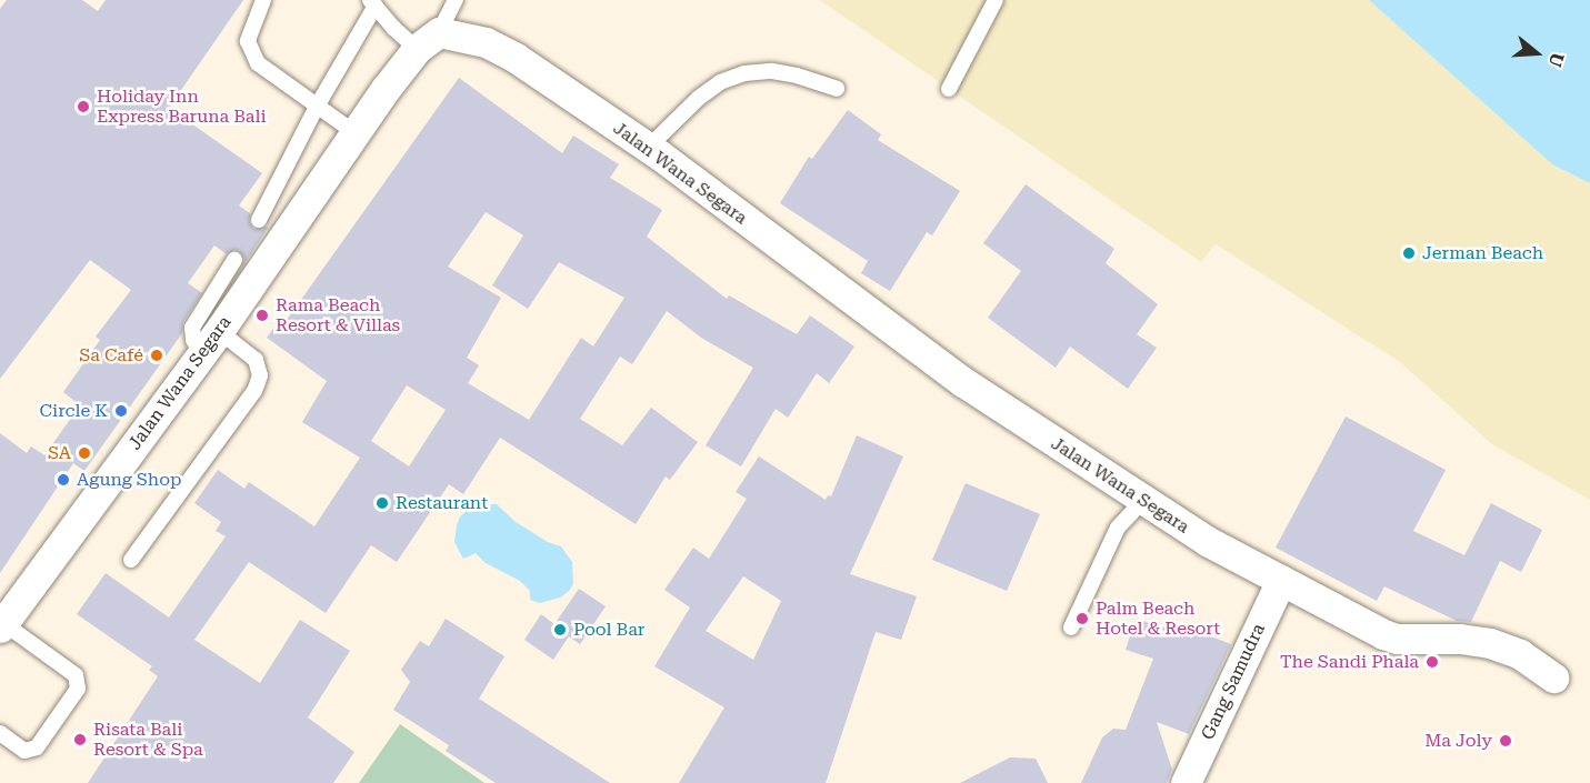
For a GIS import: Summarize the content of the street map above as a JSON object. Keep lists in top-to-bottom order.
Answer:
{
  "streets": {
    "street": ["Jalan Wana Segara", "Gang Samudra"]
  },
  "crossings": [
    ["Jalan Wana Segara", "Gang Samudra"]
  ],
  "places": [
    "Holiday Inn Express Baruna Bali",
    "Jerman Beach",
    "Rama Beach Resort & Villas",
    "Sa Café",
    "Circle K",
    "SA",
    "Agung Shop",
    "Restaurant",
    "Palm Beach Hotel & Resort",
    "Pool Bar",
    "The Sandi Phala",
    "Risata Bali Resort & Spa",
    "Ma Joly"
  ],
  "north": "right"
}
